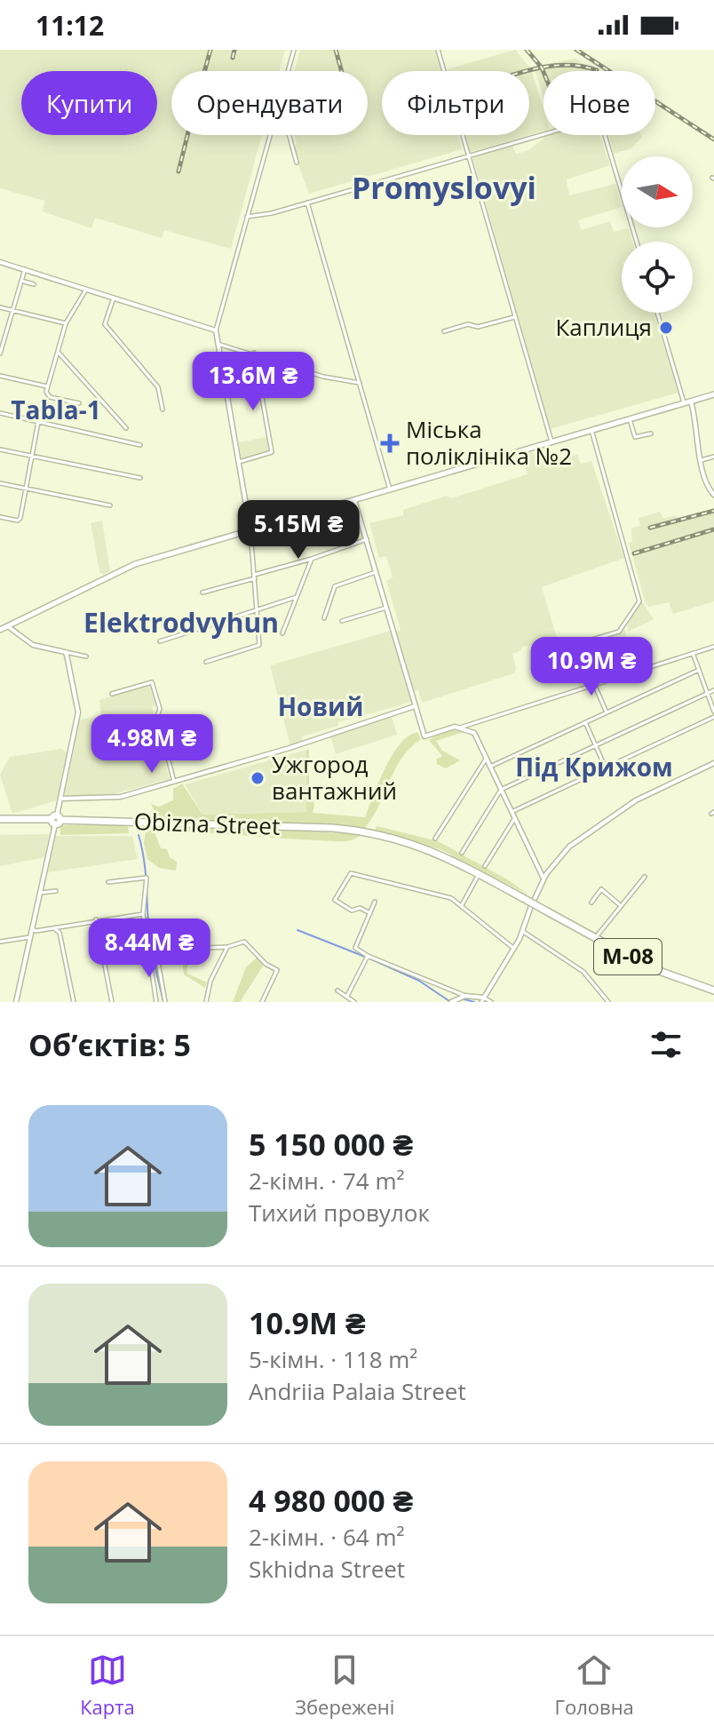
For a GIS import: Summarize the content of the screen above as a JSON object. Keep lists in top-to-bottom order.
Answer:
{
  "streets": {
    "highway": ["Obizna Street", "М-08"]
  },
  "crossings": [
    ["Obizna Street", "М-08"]
  ],
  "districts": [
    "Promyslovyi",
    "Tabla-1",
    "Elektrodvyhun",
    "Новий",
    "Під Крижом"
  ],
  "places": {
    "other": ["Каплиця", "Ужгород вантажний"],
    "health": ["Міська поліклініка №2"]
  },
  "north": "right",
  "page": {
    "status": "11:12",
    "chip": [
      "Купити",
      "Орендувати",
      "Фільтри",
      "Нове"
    ],
    "price": [
      "13.6M ₴",
      "5.15M ₴",
      "10.9M ₴",
      "4.98M ₴",
      "8.44M ₴"
    ],
    "heading": "Об’єктів: 5",
    "list": [
      {
        "name": "5 150 000 ₴",
        "note": "2-кімн. · 74 m² · Тихий провулок"
      },
      {
        "name": "10.9M ₴",
        "note": "5-кімн. · 118 m² · Andriia Palaia Street"
      },
      {
        "name": "4 980 000 ₴",
        "note": "2-кімн. · 64 m² · Skhidna Street"
      }
    ],
    "tabs": ["Карта", "Збережені", "Головна"]
  }
}
